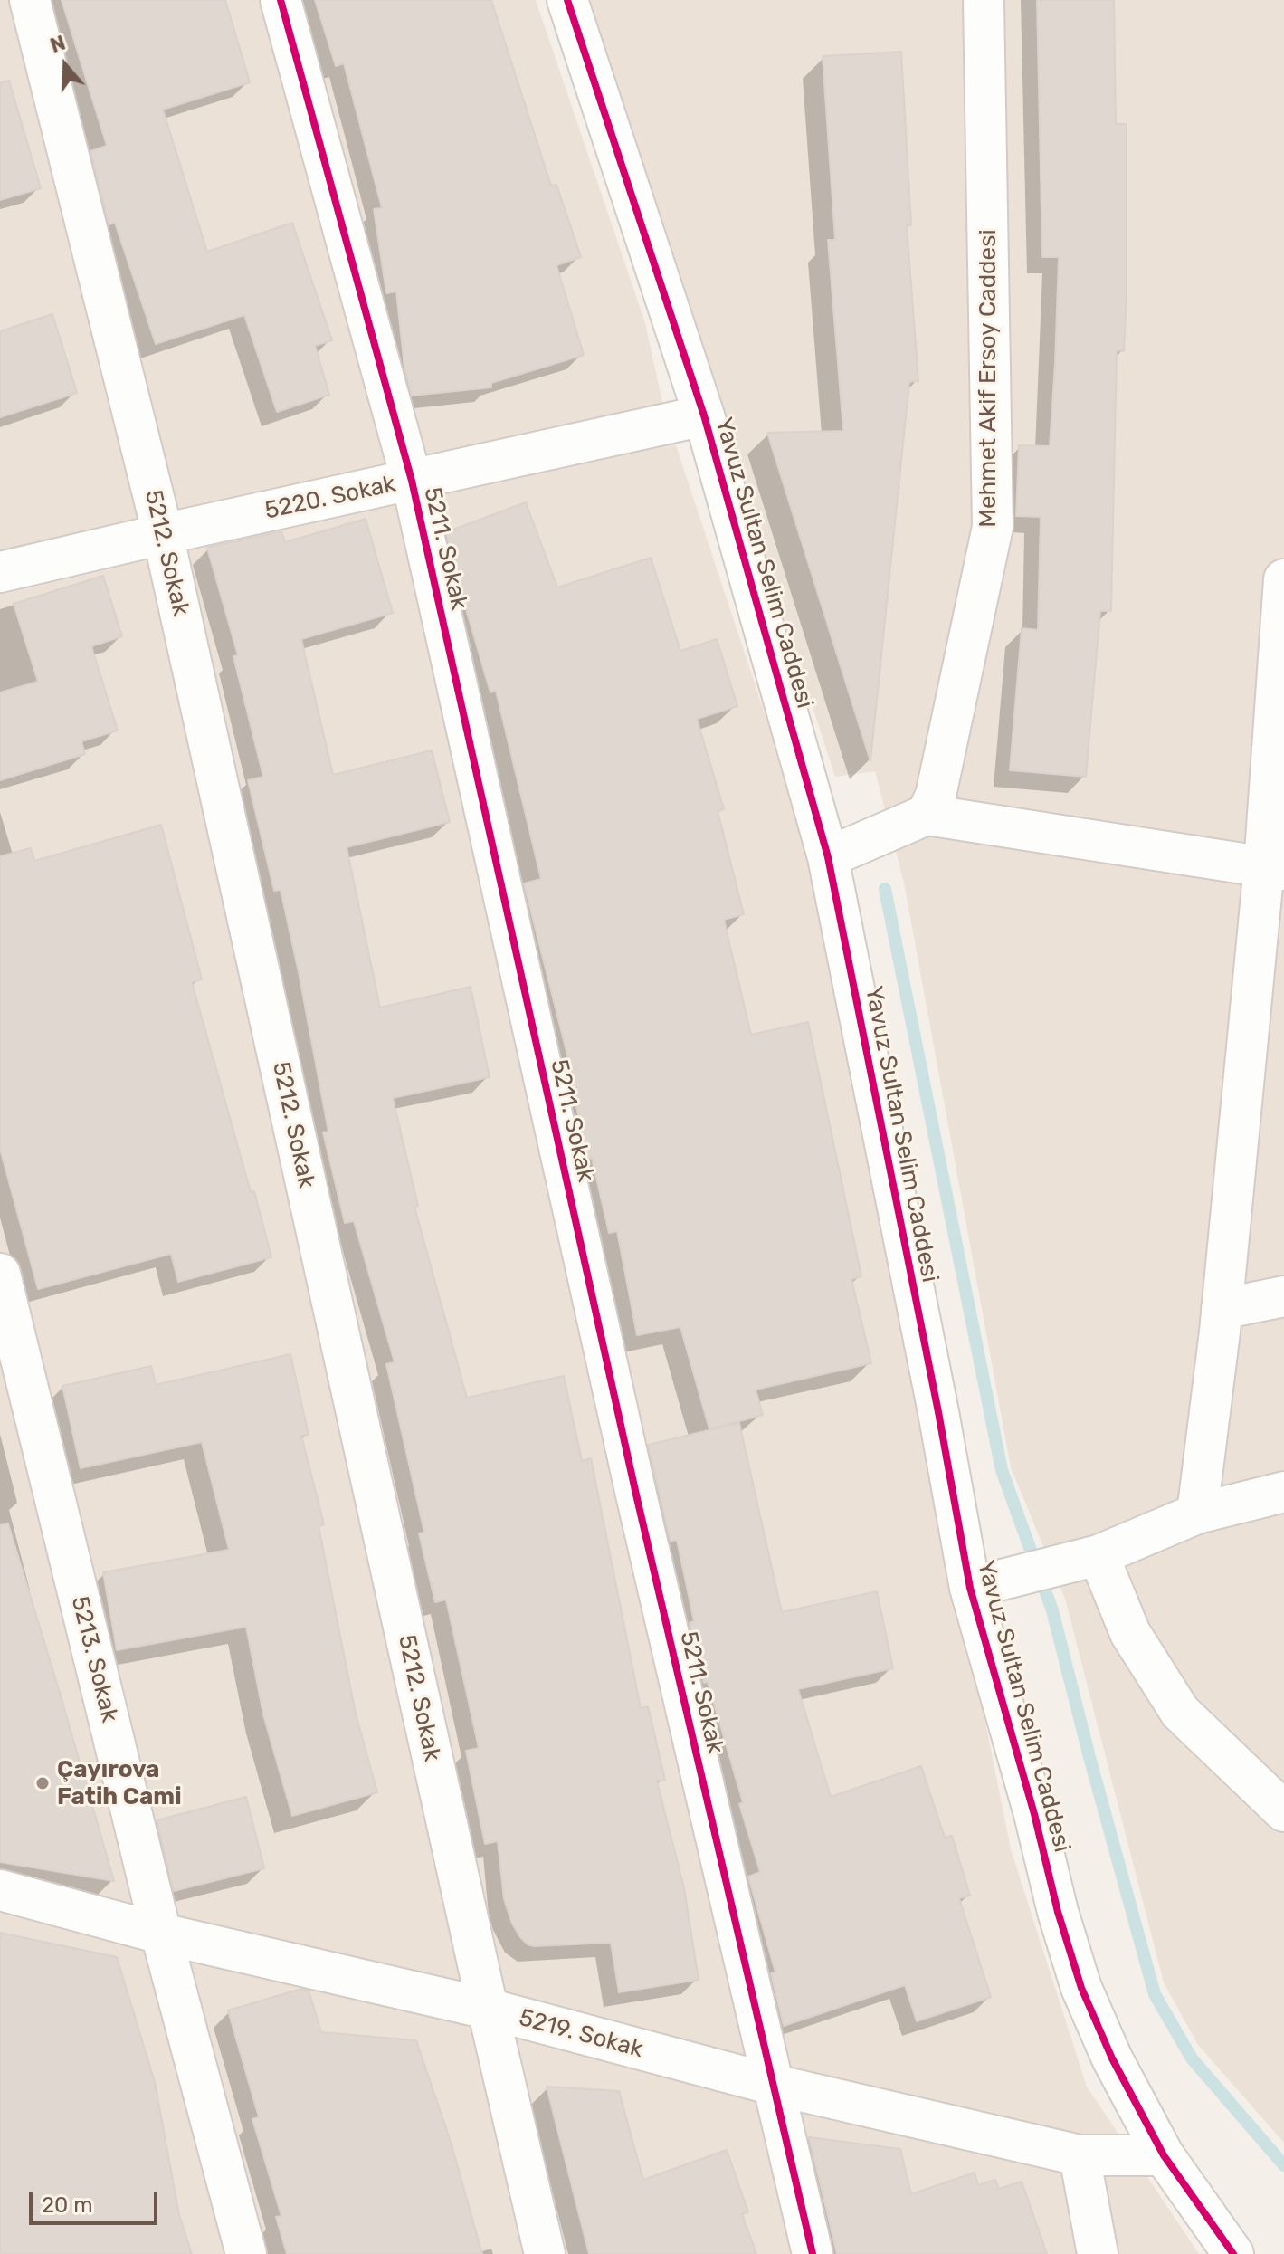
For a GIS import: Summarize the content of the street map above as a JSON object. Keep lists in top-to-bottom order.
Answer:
{
  "streets": {
    "street": [
      "Mehmet Akif Ersoy Caddesi",
      "5220. Sokak",
      "5211. Sokak",
      "5212. Sokak",
      "Yavuz Sultan Selim Caddesi",
      "5213. Sokak",
      "5219. Sokak"
    ]
  },
  "crossings": [
    ["5220. Sokak", "5211. Sokak"],
    ["5220. Sokak", "5212. Sokak"],
    ["5220. Sokak", "Yavuz Sultan Selim Caddesi"],
    ["5211. Sokak", "5219. Sokak"],
    ["5212. Sokak", "5219. Sokak"],
    ["Yavuz Sultan Selim Caddesi", "5219. Sokak"],
    ["5213. Sokak", "5219. Sokak"]
  ],
  "places": ["Çayırova Fatih Cami"],
  "scale_bar": "20 m",
  "north": "top"
}
